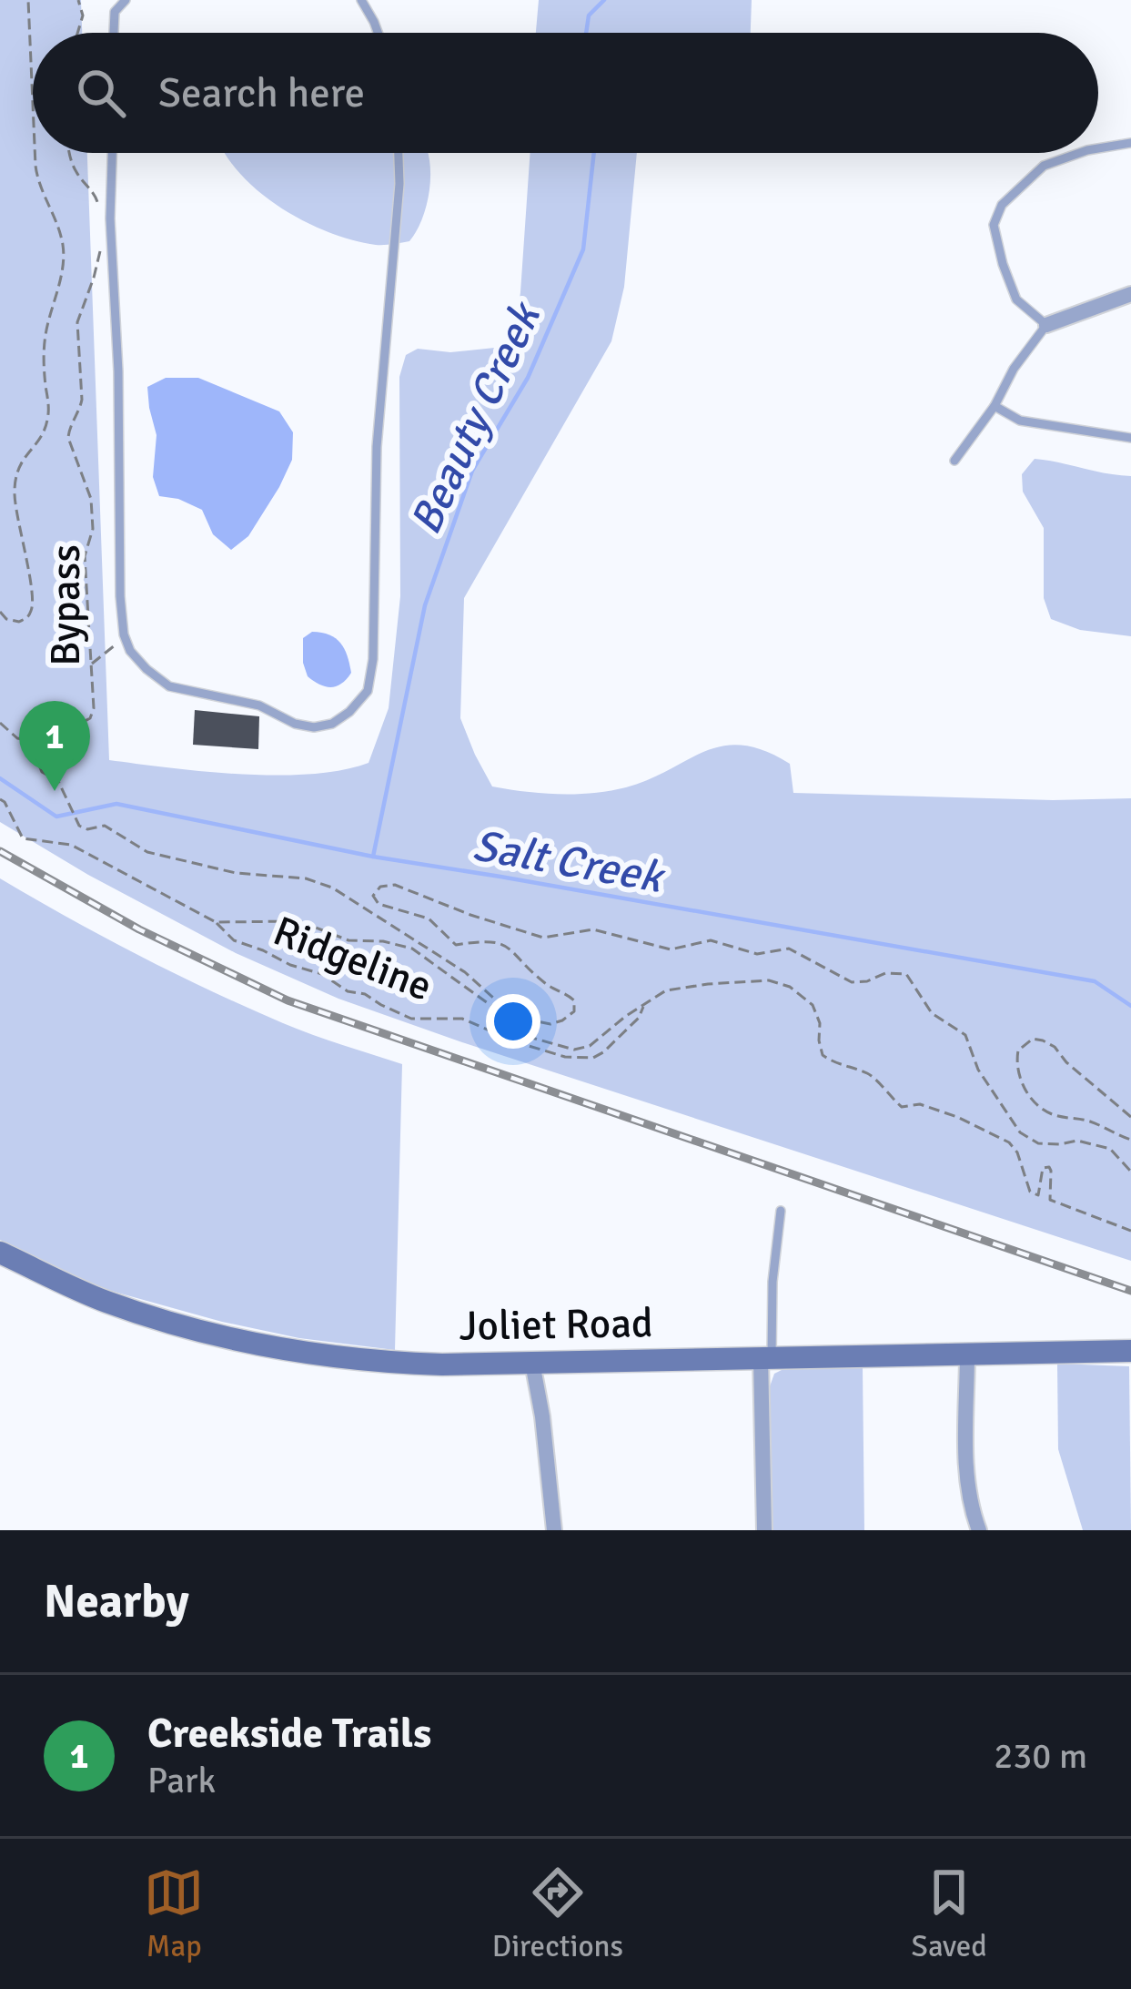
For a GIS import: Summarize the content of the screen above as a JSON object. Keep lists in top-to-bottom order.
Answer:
{
  "streets": {
    "main road": ["Joliet Road"],
    "path": ["Bypass", "Ridgeline"]
  },
  "water": ["Beauty Creek", "Salt Creek"],
  "page": {
    "search": "Search here",
    "pins": "1",
    "heading": "Nearby",
    "list": [
      {
        "mark": "1",
        "name": "Creekside Trails",
        "note": "Park",
        "value": "230 m"
      }
    ],
    "nav": ["Map", "Directions", "Saved"]
  }
}
